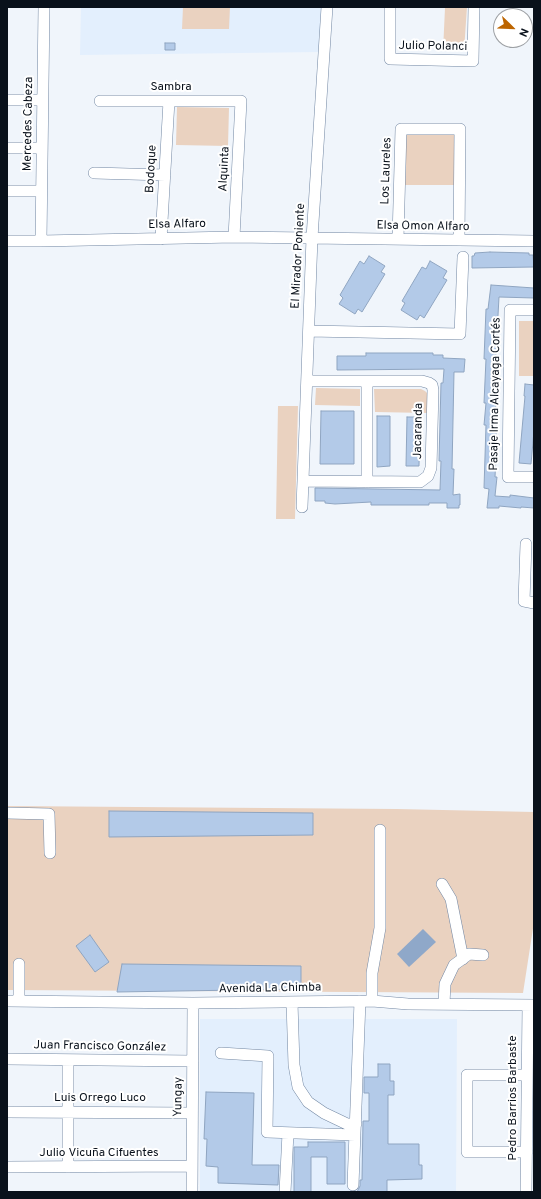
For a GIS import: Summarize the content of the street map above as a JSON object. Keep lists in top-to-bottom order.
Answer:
{
  "streets": {
    "street": [
      "Julio Polanci",
      "Sambra",
      "Mercedes Cabeza",
      "Bodoque",
      "Alquinta",
      "Los Laureles",
      "Elsa Alfaro",
      "Elsa Omon Alfaro",
      "El Mirador Poniente",
      "Pasaje Irma Alcayaga Cortés",
      "Jacaranda",
      "Avenida La Chimba",
      "Juan Francisco González",
      "Yungay",
      "Pedro Barrios Barbaste",
      "Luis Orrego Luco",
      "Julio Vicuña Cifuentes"
    ]
  },
  "crossings": [
    ["Sambra", "Bodoque"],
    ["Sambra", "Alquinta"],
    ["Mercedes Cabeza", "Elsa Alfaro"],
    ["Bodoque", "Elsa Alfaro"],
    ["Alquinta", "Elsa Alfaro"],
    ["Los Laureles", "Elsa Omon Alfaro"],
    ["Elsa Alfaro", "Elsa Omon Alfaro"],
    ["Elsa Alfaro", "El Mirador Poniente"],
    ["Elsa Omon Alfaro", "El Mirador Poniente"],
    ["El Mirador Poniente", "Jacaranda"],
    ["Avenida La Chimba", "Yungay"],
    ["Avenida La Chimba", "Pedro Barrios Barbaste"],
    ["Juan Francisco González", "Yungay"],
    ["Yungay", "Luis Orrego Luco"],
    ["Yungay", "Julio Vicuña Cifuentes"]
  ],
  "north": "bottom right"
}
